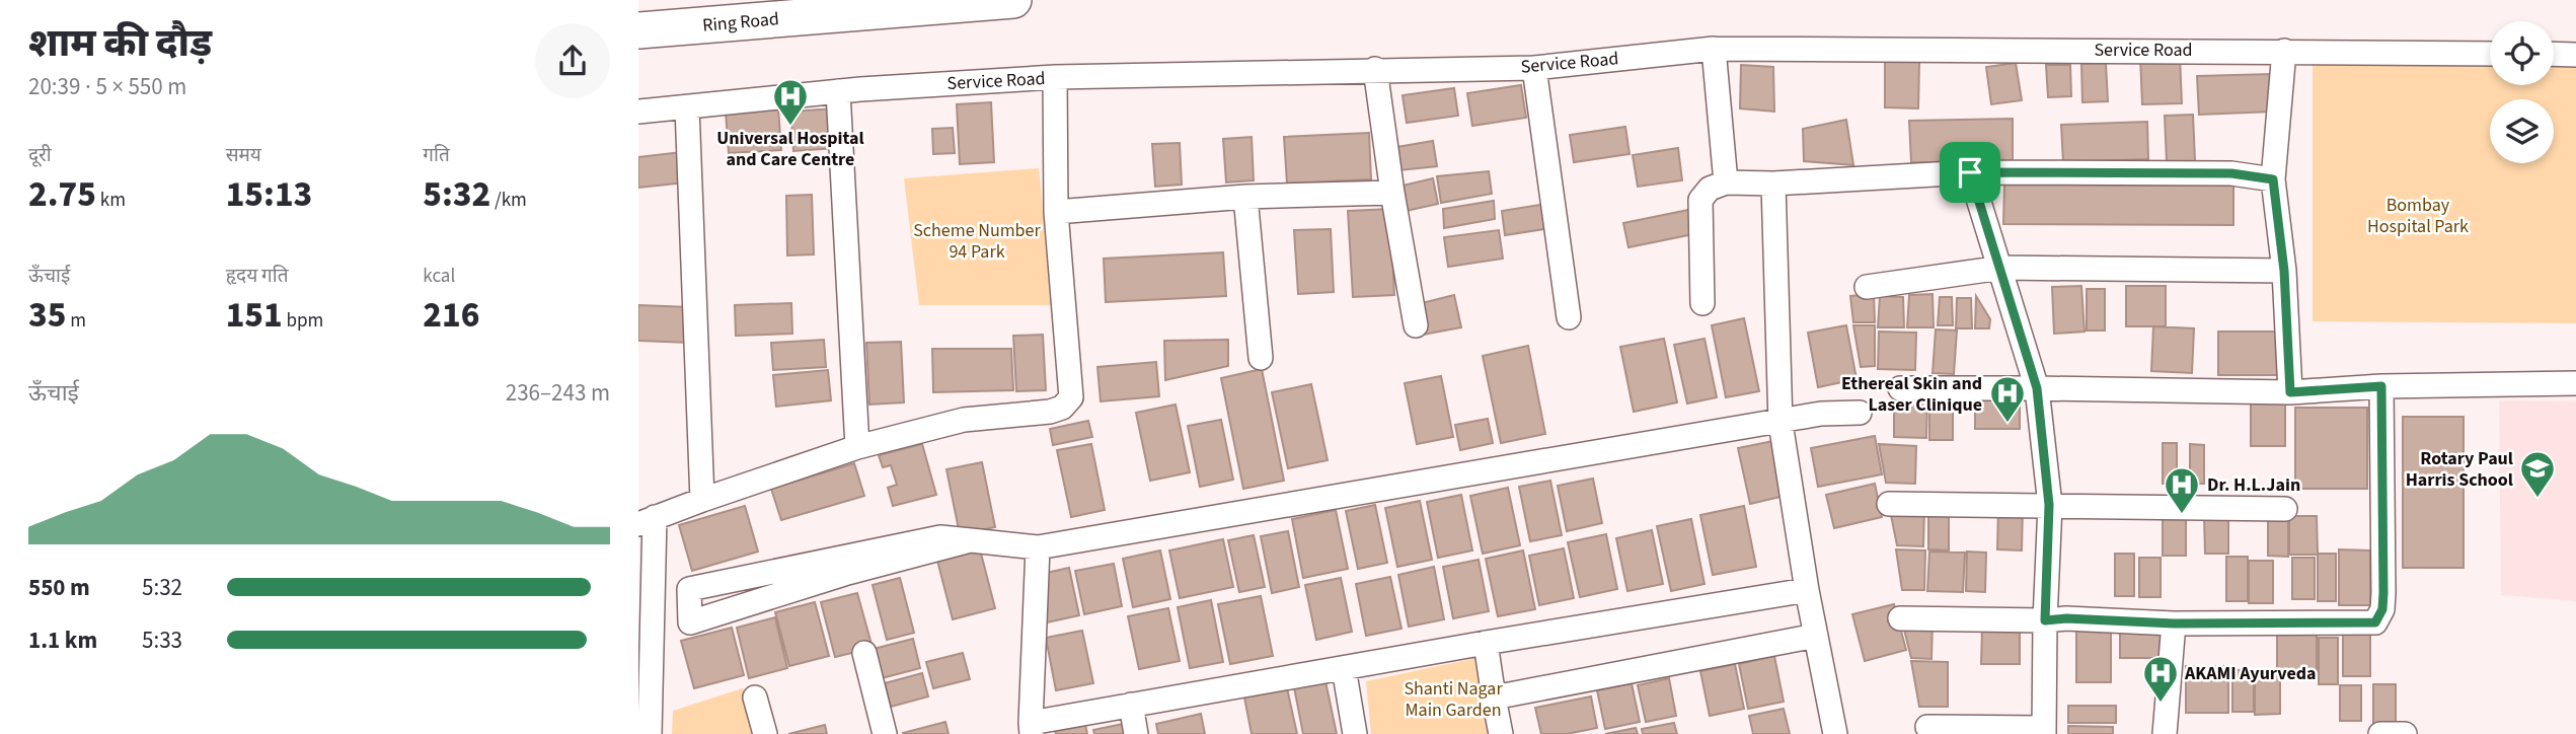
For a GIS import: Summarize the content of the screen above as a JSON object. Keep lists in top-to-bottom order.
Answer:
{
  "streets": {
    "main road": ["Ring Road"],
    "street": ["Service Road"]
  },
  "parks": ["Bombay Hospital Park", "Scheme Number 94 Park", "Shanti Nagar Main Garden"],
  "places": {
    "hospital": [
      "Universal Hospital and Care Centre",
      "Ethereal Skin and Laser Clinique",
      "Dr. H.L.Jain",
      "AKAMI Ayurveda"
    ],
    "school or university": ["Rotary Paul Harris School"]
  },
  "page": {
    "heading": ["शाम की दौड़", "20:39 · 5 × 550 m"],
    "stats": [
      ["दूरी", "2.75 km"],
      ["समय", "15:13"],
      ["गति", "5:32 /km"],
      ["ऊँचाई", "35 m"],
      ["हृदय गति", "151 bpm"],
      ["kcal", "216"]
    ],
    "chart": ["ऊँचाई", "236–243 m"],
    "list": [
      {
        "name": "550 m",
        "note": "5:32"
      },
      {
        "name": "1.1 km",
        "note": "5:33"
      }
    ]
  }
}
